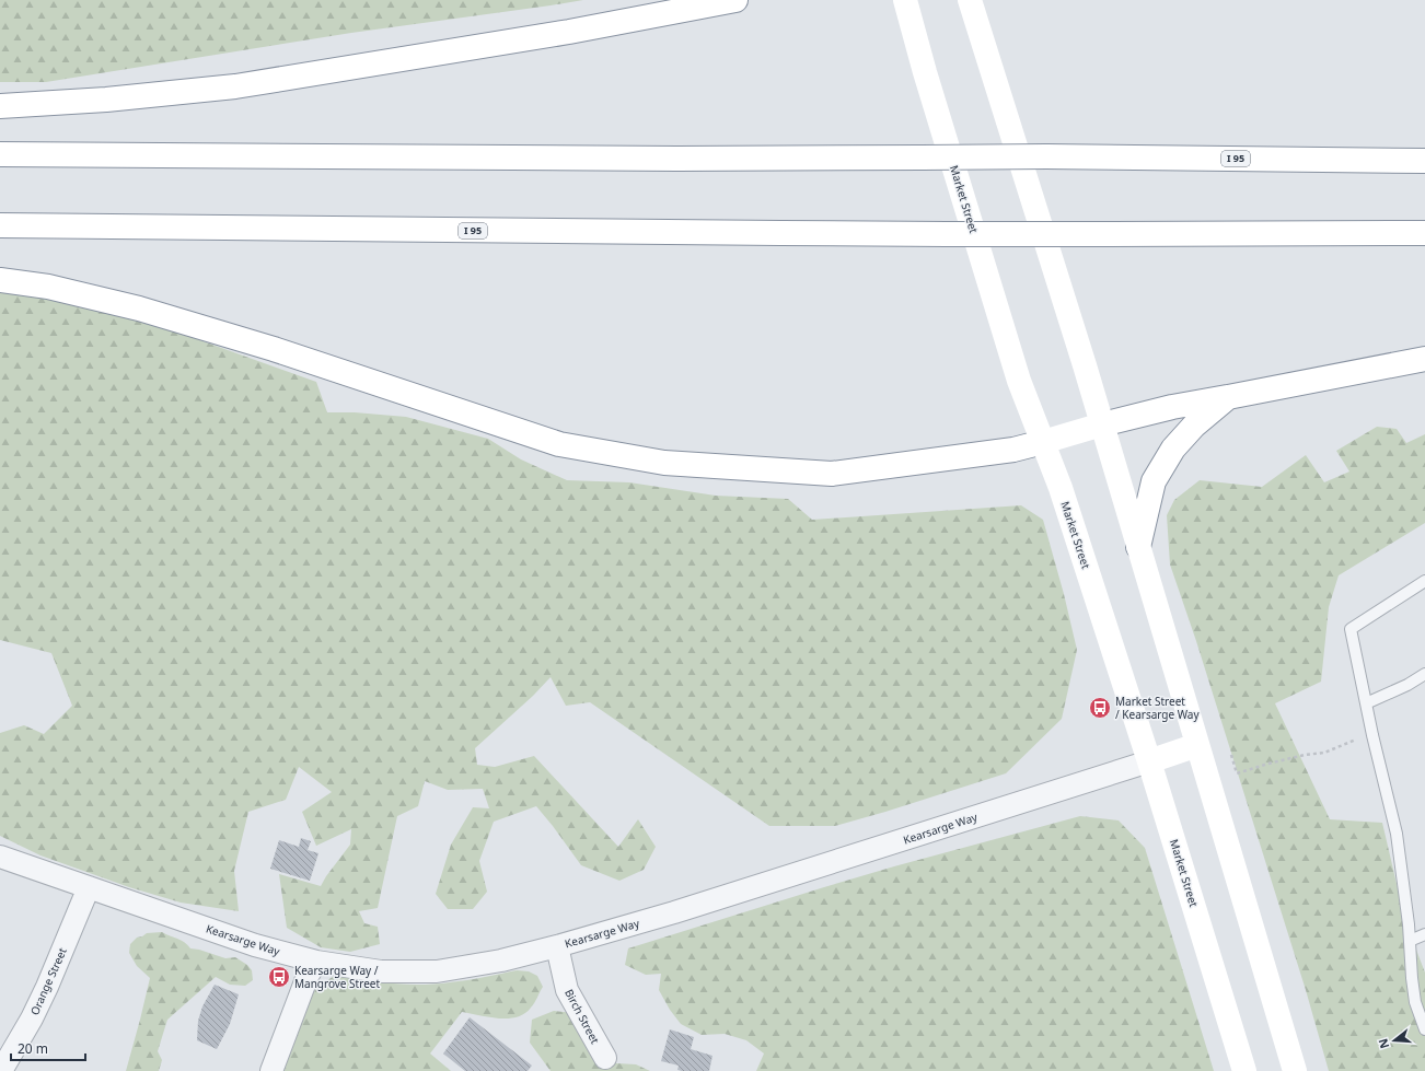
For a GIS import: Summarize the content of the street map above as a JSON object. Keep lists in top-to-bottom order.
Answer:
{
  "streets": {
    "main road": ["I 95", "Market Street", "Kearsarge Way"],
    "street": ["Orange Street", "Birch Street"]
  },
  "crossings": [
    ["Market Street", "Kearsarge Way"],
    ["Kearsarge Way", "Orange Street"],
    ["Kearsarge Way", "Birch Street"]
  ],
  "places": {
    "bus stop": ["Market Street / Kearsarge Way", "Kearsarge Way / Mangrove Street"]
  },
  "scale_bar": "20 m",
  "north": "left"
}
